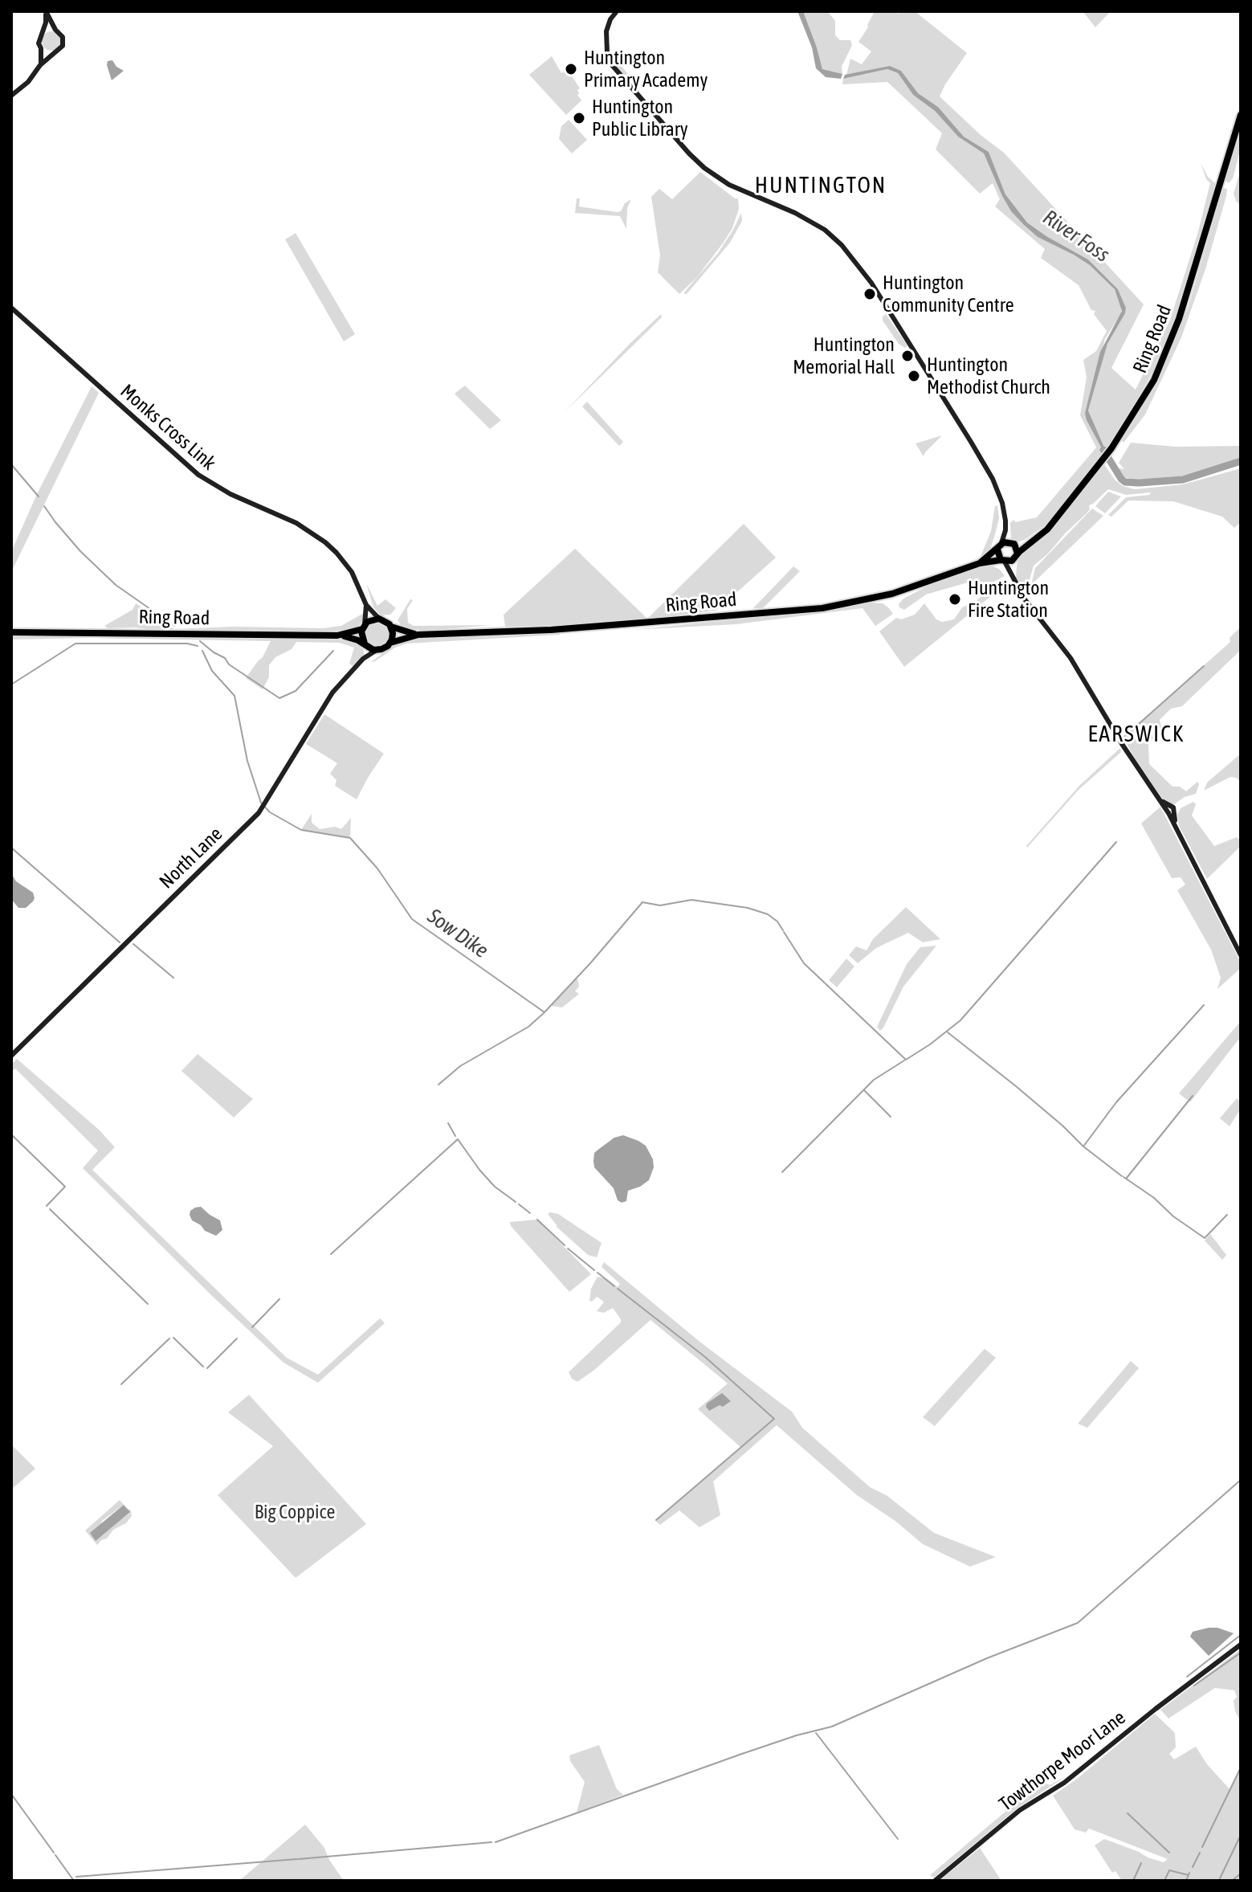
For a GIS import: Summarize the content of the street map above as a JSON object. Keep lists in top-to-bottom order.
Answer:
{
  "streets": {
    "highway": ["Ring Road"],
    "street": ["Monks Cross Link", "North Lane", "Towthorpe Moor Lane"]
  },
  "crossings": [
    ["Ring Road", "Monks Cross Link"],
    ["Ring Road", "North Lane"],
    ["Monks Cross Link", "North Lane"]
  ],
  "districts": ["HUNTINGTON", "EARSWICK"],
  "water": ["River Foss", "Sow Dike"],
  "parks": ["Big Coppice"],
  "places": [
    "Huntington Primary Academy",
    "Huntington Public Library",
    "Huntington Community Centre",
    "Huntington Memorial Hall",
    "Huntington Methodist Church",
    "Huntington Fire Station"
  ]
}
